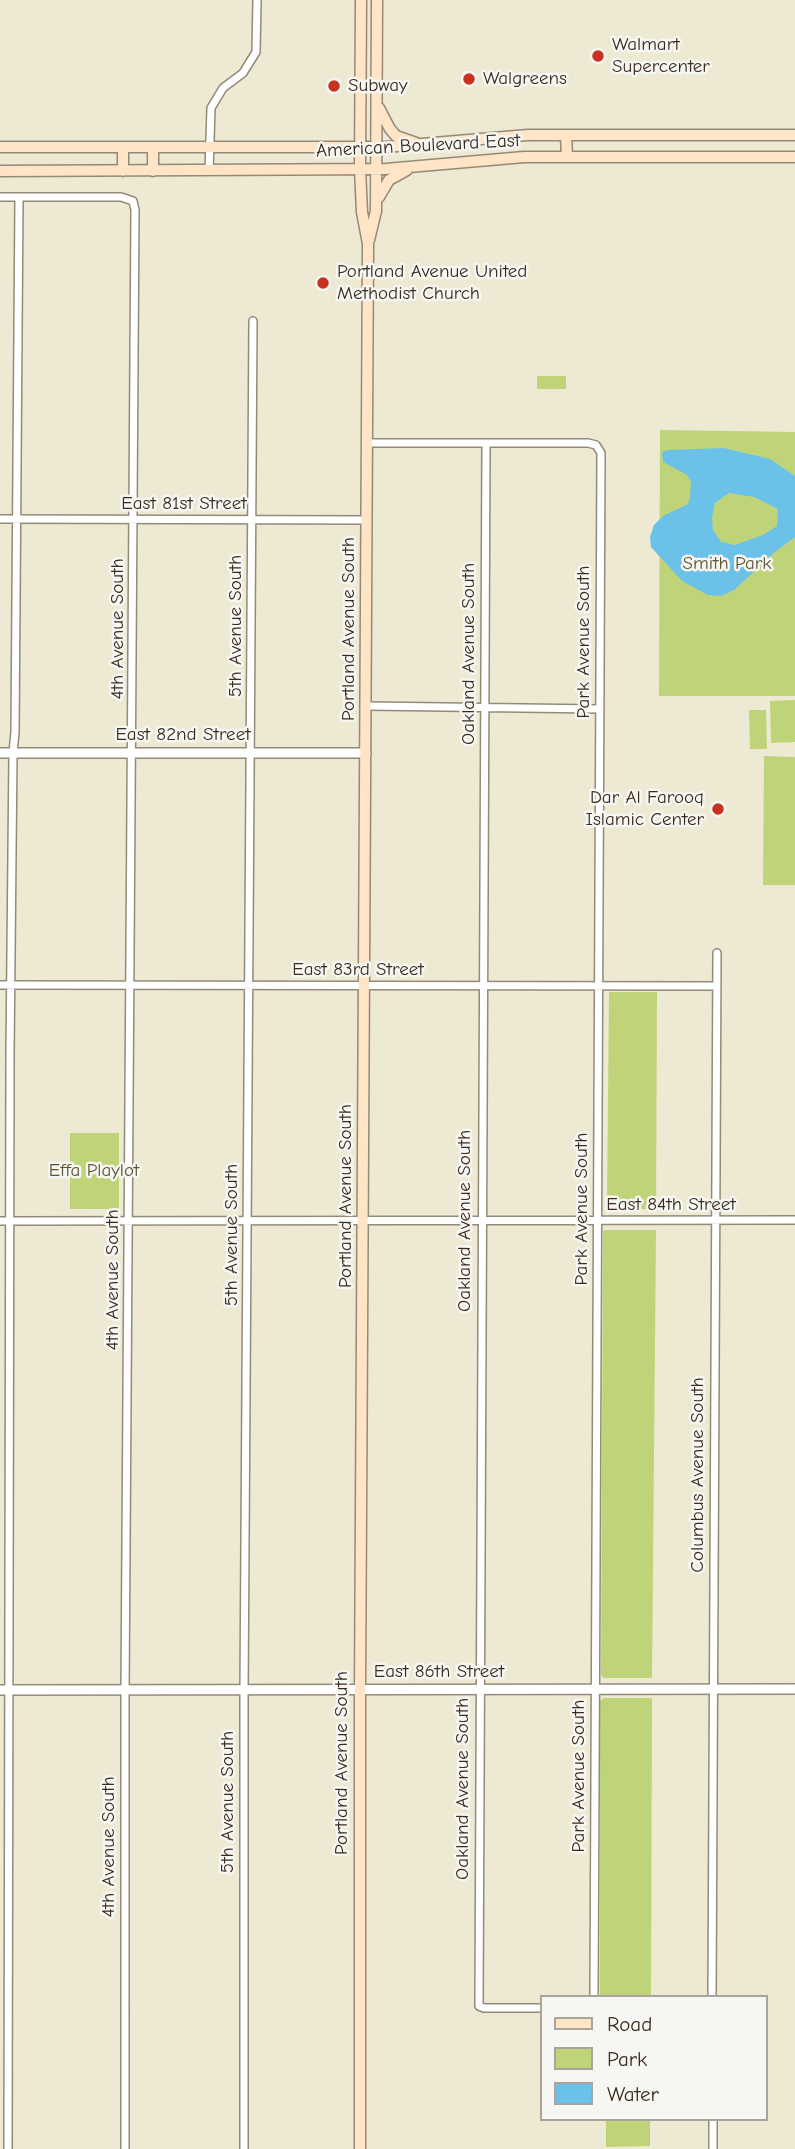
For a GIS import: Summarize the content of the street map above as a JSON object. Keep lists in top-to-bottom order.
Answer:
{
  "streets": {
    "main road": ["American Boulevard East", "Portland Avenue South"],
    "street": [
      "East 81st Street",
      "5th Avenue South",
      "4th Avenue South",
      "Park Avenue South",
      "Oakland Avenue South",
      "East 82nd Street",
      "East 83rd Street",
      "East 84th Street",
      "Columbus Avenue South",
      "East 86th Street"
    ]
  },
  "crossings": [
    ["American Boulevard East", "Portland Avenue South"],
    ["East 81st Street", "5th Avenue South"],
    ["East 81st Street", "4th Avenue South"],
    ["East 81st Street", "Portland Avenue South"],
    ["5th Avenue South", "East 82nd Street"],
    ["5th Avenue South", "East 83rd Street"],
    ["5th Avenue South", "East 84th Street"],
    ["5th Avenue South", "East 86th Street"],
    ["4th Avenue South", "East 82nd Street"],
    ["4th Avenue South", "East 83rd Street"],
    ["4th Avenue South", "East 84th Street"],
    ["4th Avenue South", "East 86th Street"],
    ["Portland Avenue South", "East 82nd Street"],
    ["Portland Avenue South", "East 83rd Street"],
    ["Portland Avenue South", "East 84th Street"],
    ["Portland Avenue South", "East 86th Street"],
    ["Park Avenue South", "Oakland Avenue South"],
    ["Park Avenue South", "East 83rd Street"],
    ["Park Avenue South", "East 84th Street"],
    ["Park Avenue South", "East 86th Street"],
    ["Oakland Avenue South", "East 83rd Street"],
    ["Oakland Avenue South", "East 84th Street"],
    ["Oakland Avenue South", "East 86th Street"],
    ["East 83rd Street", "Columbus Avenue South"],
    ["East 84th Street", "Columbus Avenue South"],
    ["Columbus Avenue South", "East 86th Street"]
  ],
  "parks": ["Smith Park", "Effa Playlot"],
  "places": [
    "Walmart Supercenter",
    "Walgreens",
    "Subway",
    "Portland Avenue United Methodist Church",
    "Dar Al Farooq Islamic Center"
  ],
  "legend": ["Road", "Park", "Water"]
}
